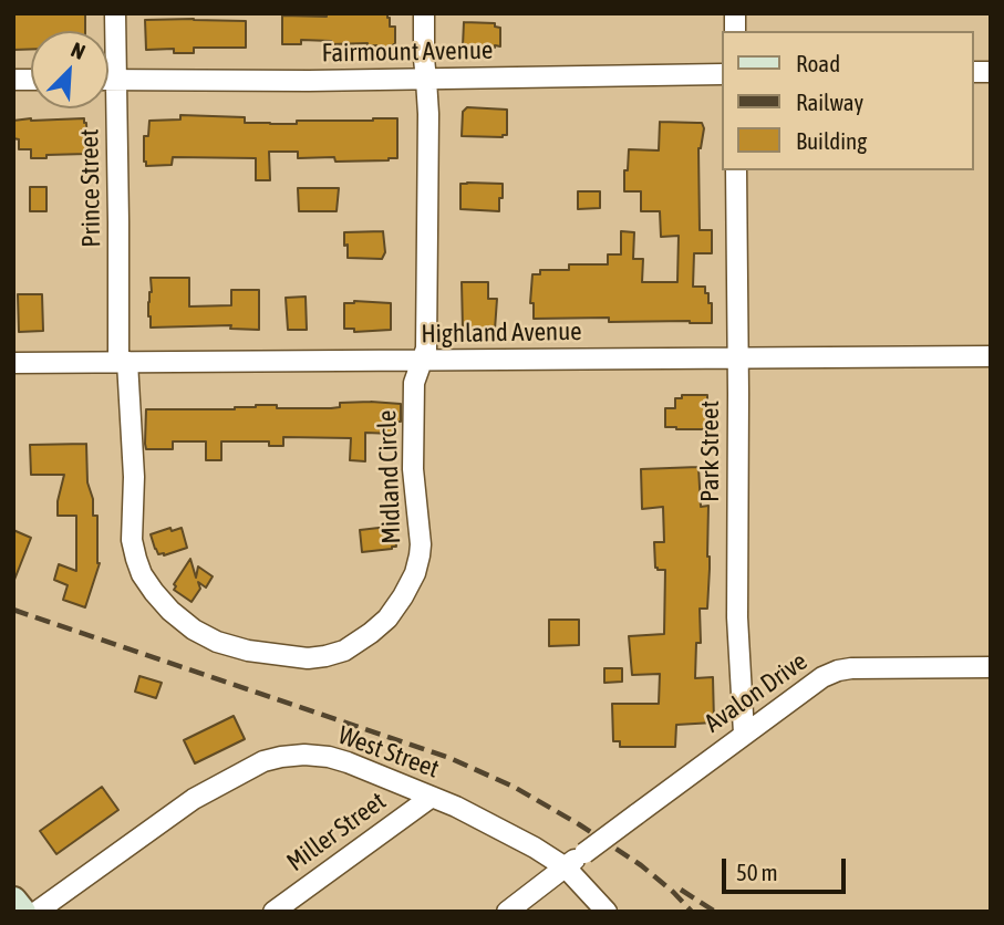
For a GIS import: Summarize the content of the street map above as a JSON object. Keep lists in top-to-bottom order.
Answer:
{
  "streets": {
    "street": [
      "Fairmount Avenue",
      "Prince Street",
      "Highland Avenue",
      "Park Street",
      "Midland Circle",
      "Avalon Drive",
      "West Street",
      "Miller Street"
    ]
  },
  "crossings": [
    ["Fairmount Avenue", "Prince Street"],
    ["Fairmount Avenue", "Midland Circle"],
    ["Prince Street", "Highland Avenue"],
    ["Prince Street", "Midland Circle"],
    ["Highland Avenue", "Park Street"],
    ["Highland Avenue", "Midland Circle"],
    ["Park Street", "Avalon Drive"],
    ["Avalon Drive", "West Street"],
    ["West Street", "Miller Street"]
  ],
  "legend": ["Road", "Railway", "Building"],
  "scale_bar": "50 m",
  "north": "top right"
}
